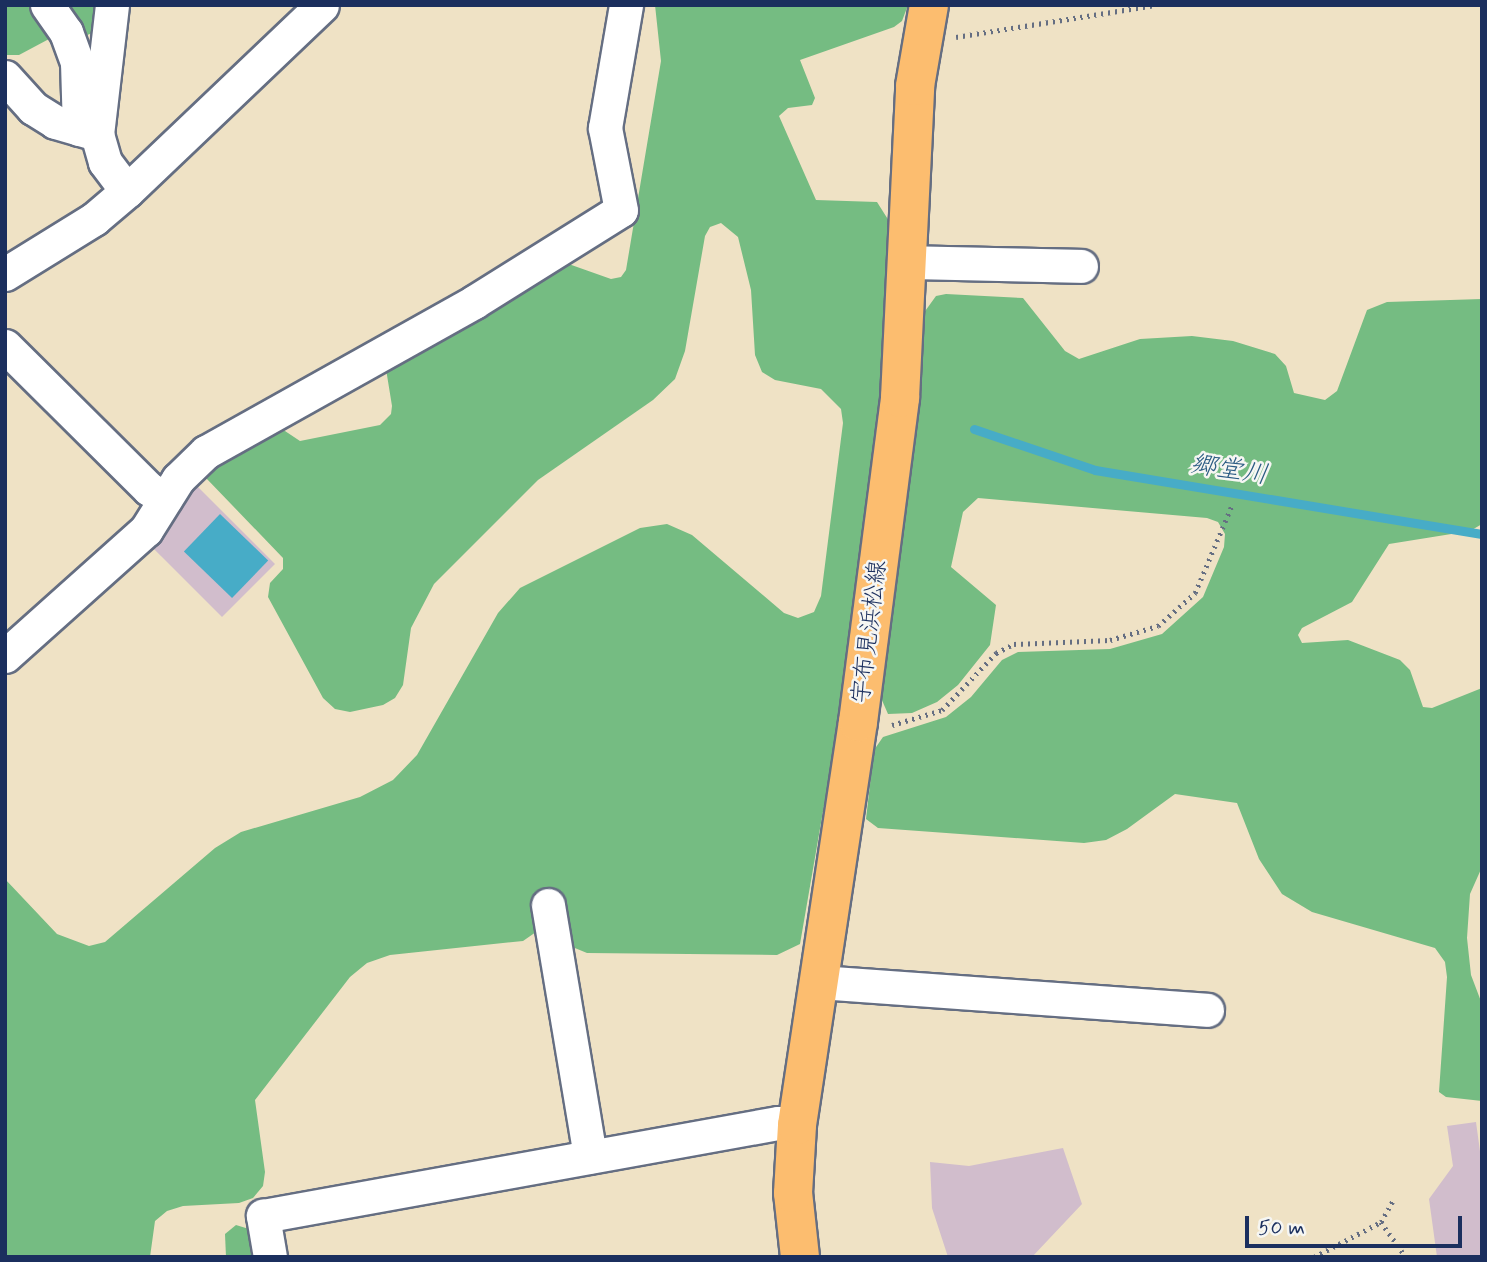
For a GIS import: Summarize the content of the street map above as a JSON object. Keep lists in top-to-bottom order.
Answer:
{
  "streets": {
    "main road": ["宇布見浜松線"]
  },
  "water": ["郷堂川"],
  "scale_bar": "50 m"
}
